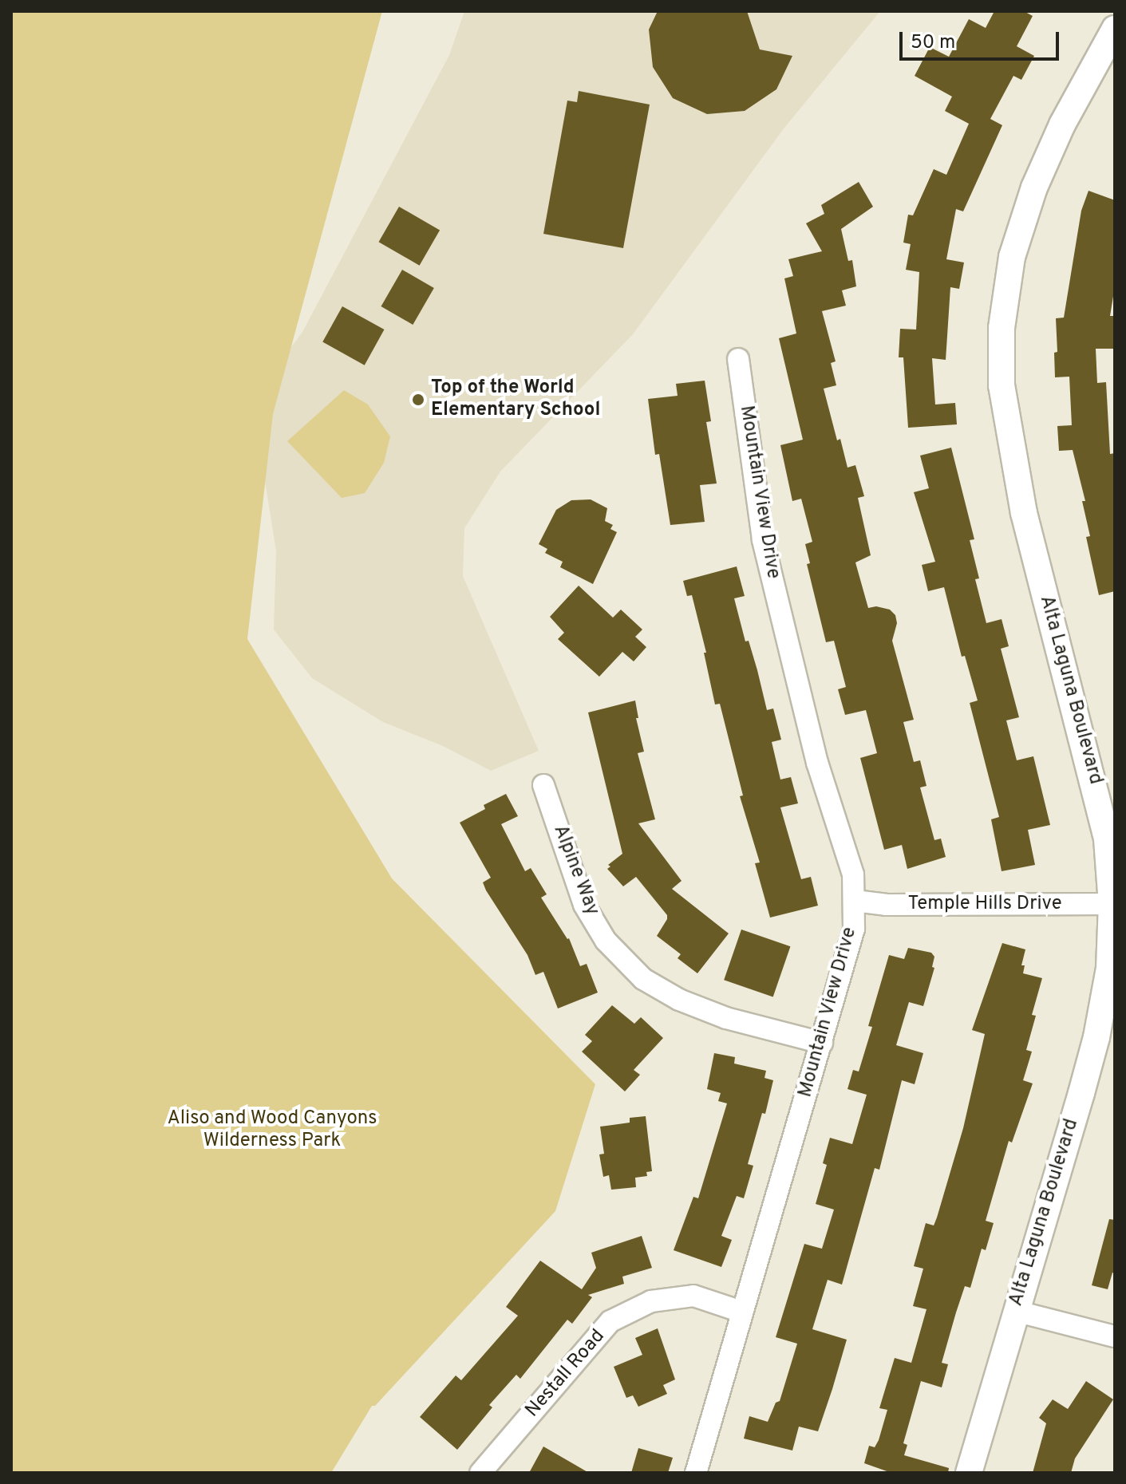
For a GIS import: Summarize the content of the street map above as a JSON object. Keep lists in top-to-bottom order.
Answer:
{
  "streets": {
    "main road": ["Alta Laguna Boulevard"],
    "street": [
      "Mountain View Drive",
      "Alpine Way",
      "Temple Hills Drive",
      "Nestall Road"
    ]
  },
  "crossings": [
    ["Mountain View Drive", "Alpine Way"],
    ["Mountain View Drive", "Temple Hills Drive"],
    ["Mountain View Drive", "Nestall Road"],
    ["Alta Laguna Boulevard", "Temple Hills Drive"]
  ],
  "parks": ["Aliso and Wood Canyons Wilderness Park"],
  "places": ["Top of the World Elementary School"],
  "scale_bar": "50 m"
}
